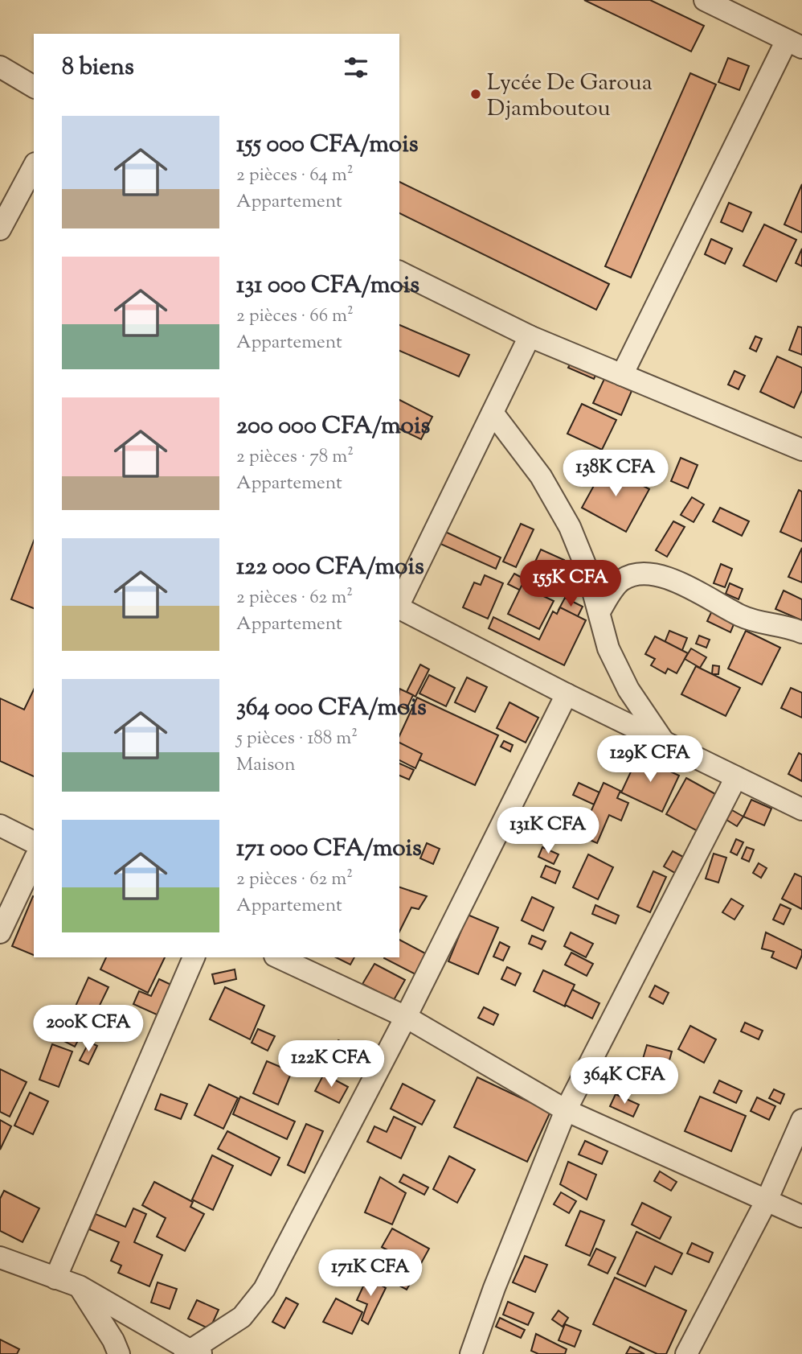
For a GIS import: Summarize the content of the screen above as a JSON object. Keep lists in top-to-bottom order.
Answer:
{
  "places": ["Lycée De Garoua Djamboutou"],
  "page": {
    "heading": "8 biens",
    "list": [
      {
        "name": "155 000 CFA/mois",
        "note": "2 pièces · 64 m² · Appartement"
      },
      {
        "name": "131 000 CFA/mois",
        "note": "2 pièces · 66 m² · Appartement"
      },
      {
        "name": "200 000 CFA/mois",
        "note": "2 pièces · 78 m² · Appartement"
      },
      {
        "name": "122 000 CFA/mois",
        "note": "2 pièces · 62 m² · Appartement"
      },
      {
        "name": "364 000 CFA/mois",
        "note": "5 pièces · 188 m² · Maison"
      },
      {
        "name": "171 000 CFA/mois",
        "note": "2 pièces · 62 m² · Appartement"
      }
    ],
    "price": [
      "138K CFA",
      "155K CFA",
      "129K CFA",
      "131K CFA",
      "200K CFA",
      "122K CFA",
      "364K CFA",
      "171K CFA"
    ]
  }
}
